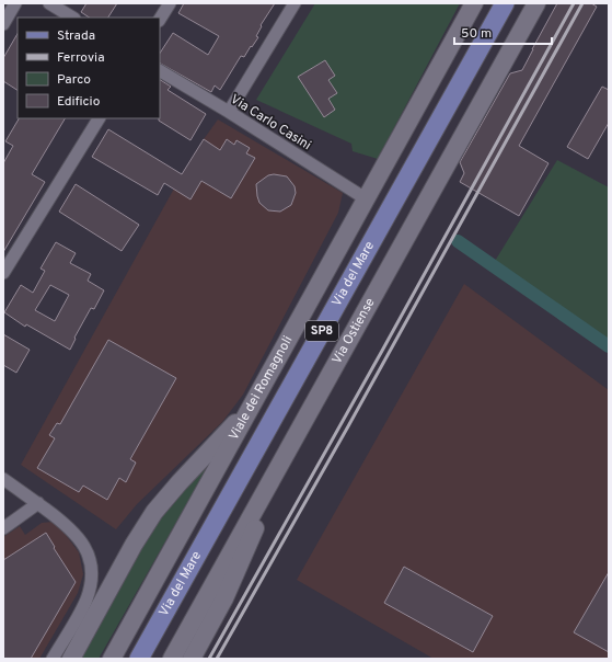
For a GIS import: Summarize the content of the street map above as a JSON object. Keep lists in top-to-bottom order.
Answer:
{
  "streets": {
    "main road": [
      "Via del Mare",
      "SP8",
      "Via Ostiense",
      "Viale dei Romagnoli"
    ],
    "street": ["Via Carlo Casini"]
  },
  "crossings": [
    ["Via Carlo Casini", "Viale dei Romagnoli"]
  ],
  "legend": [
    "Strada",
    "Ferrovia",
    "Parco",
    "Edificio"
  ],
  "scale_bar": "50 m"
}
